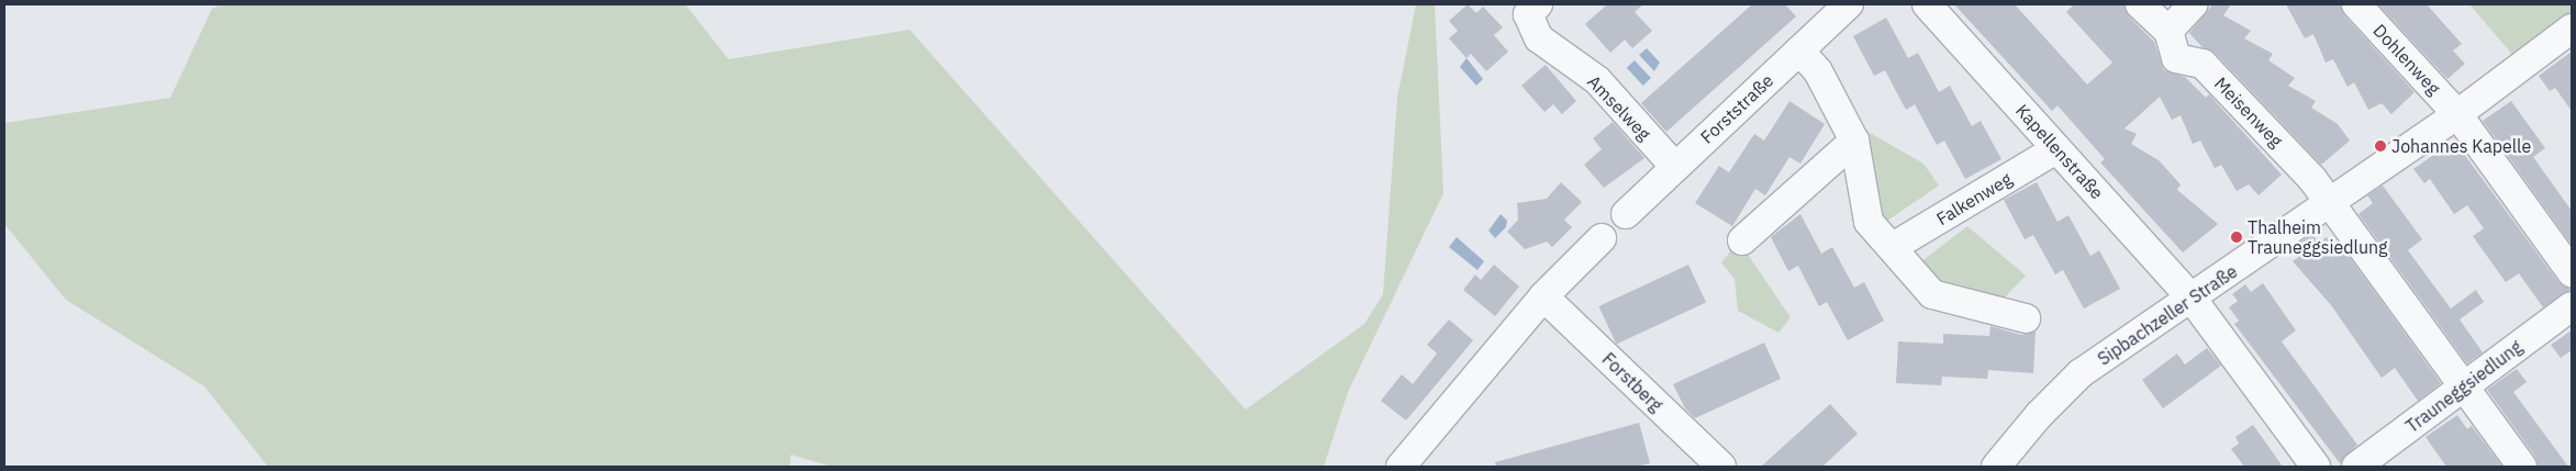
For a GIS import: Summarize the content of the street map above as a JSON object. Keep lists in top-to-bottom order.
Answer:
{
  "streets": {
    "street": [
      "Dohlenweg",
      "Amselweg",
      "Forststraße",
      "Meisenweg",
      "Kapellenstraße",
      "Falkenweg",
      "Sipbachzeller Straße",
      "Forstberg",
      "Trauneggsiedlung"
    ]
  },
  "crossings": [
    ["Dohlenweg", "Sipbachzeller Straße"],
    ["Amselweg", "Forststraße"],
    ["Meisenweg", "Sipbachzeller Straße"],
    ["Kapellenstraße", "Falkenweg"],
    ["Kapellenstraße", "Sipbachzeller Straße"]
  ],
  "places": ["Johannes Kapelle", "Thalheim Trauneggsiedlung"]
}
